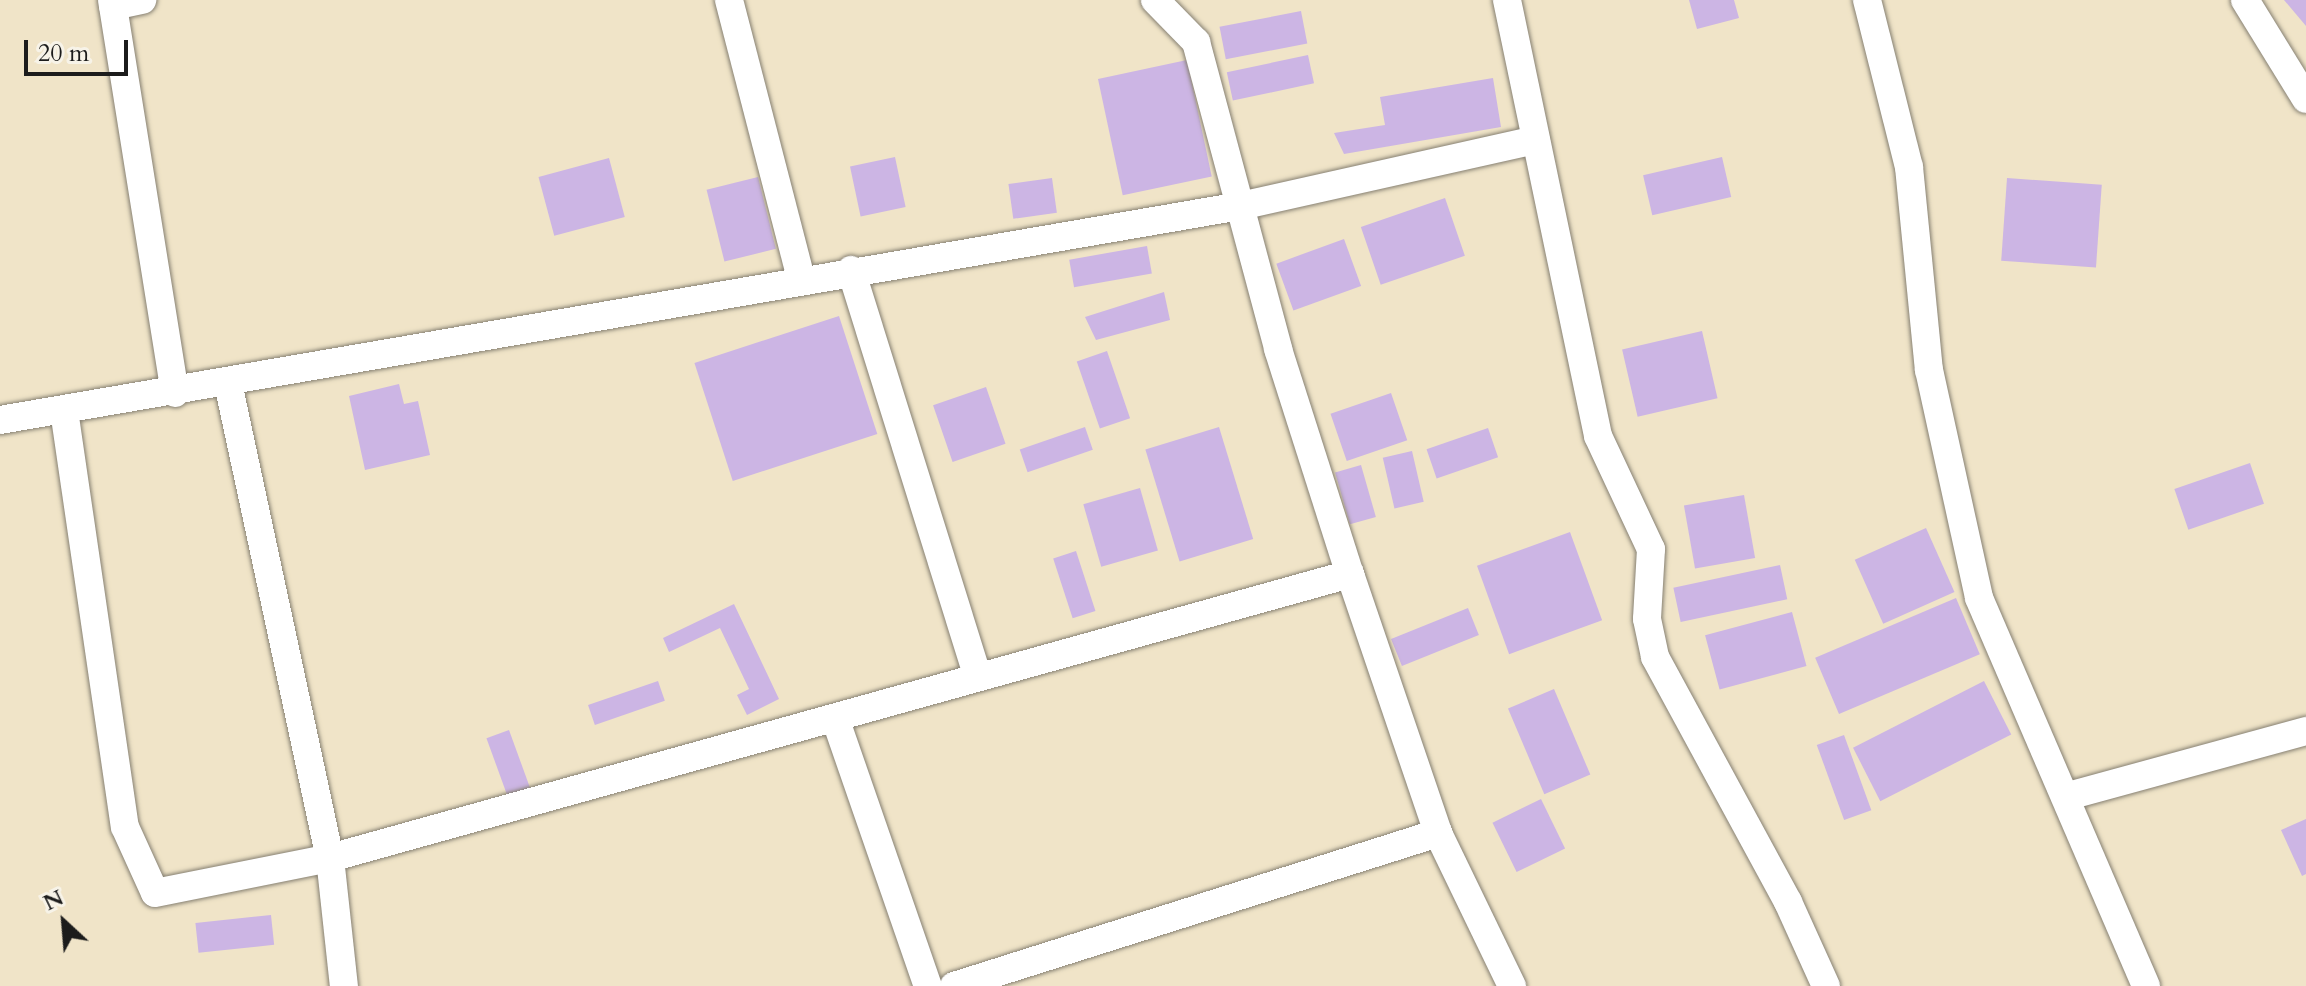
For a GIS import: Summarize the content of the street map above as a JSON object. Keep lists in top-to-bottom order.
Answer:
{
  "scale_bar": "20 m",
  "north": "top left"
}
